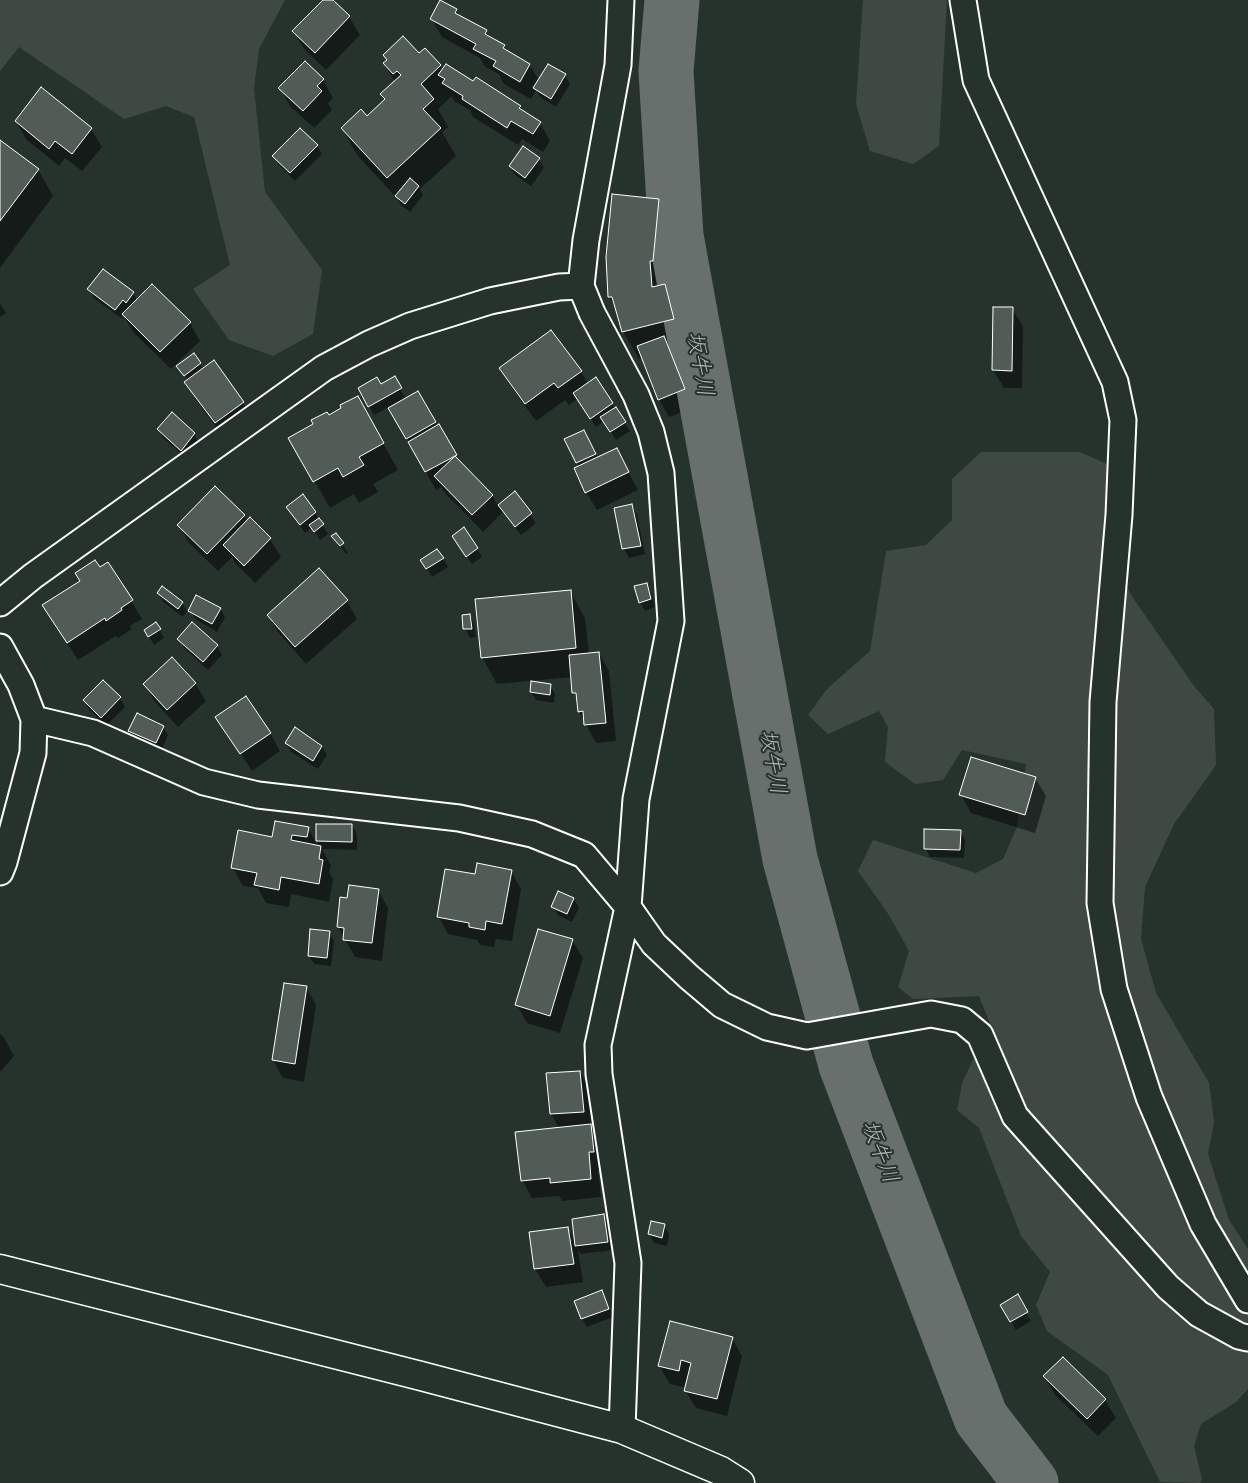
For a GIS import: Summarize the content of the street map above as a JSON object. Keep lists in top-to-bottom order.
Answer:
{
  "water": ["坂牛川"]
}
